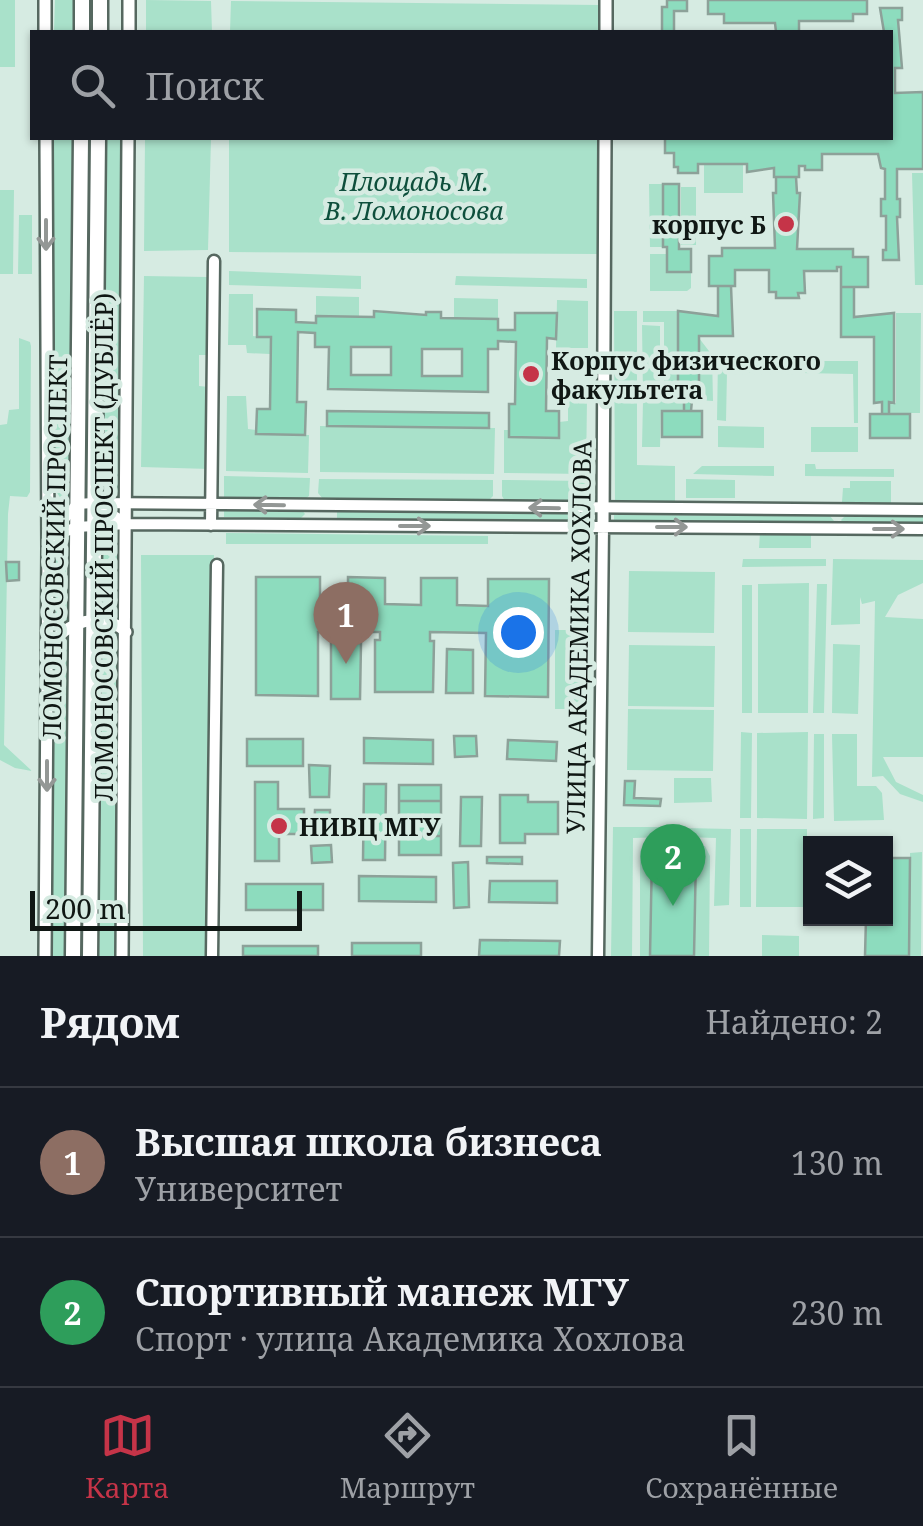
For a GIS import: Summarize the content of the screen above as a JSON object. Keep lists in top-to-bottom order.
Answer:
{
  "streets": {
    "main road": ["ЛОМОНОСОВСКИЙ ПРОСПЕКТ"],
    "street": ["ЛОМОНОСОВСКИЙ ПРОСПЕКТ (ДУБЛЁР)", "УЛИЦА АКАДЕМИКА ХОХЛОВА"]
  },
  "crossings": [
    ["ЛОМОНОСОВСКИЙ ПРОСПЕКТ", "ЛОМОНОСОВСКИЙ ПРОСПЕКТ (ДУБЛЁР)"]
  ],
  "parks": ["Площадь М. В. Ломоносова"],
  "places": ["корпус Б", "Корпус физического факультета", "НИВЦ МГУ"],
  "scale_bar": "200 m",
  "page": {
    "search": "Поиск",
    "pins": ["1", "2"],
    "scale": "200 m",
    "heading": ["Рядом", "Найдено: 2"],
    "list": [
      {
        "mark": "1",
        "name": "Высшая школа бизнеса",
        "note": "Университет",
        "value": "130 m"
      },
      {
        "mark": "2",
        "name": "Спортивный манеж МГУ",
        "note": "Спорт · улица Академика Хохлова",
        "value": "230 m"
      }
    ],
    "nav": ["Карта", "Маршрут", "Сохранённые"]
  }
}
